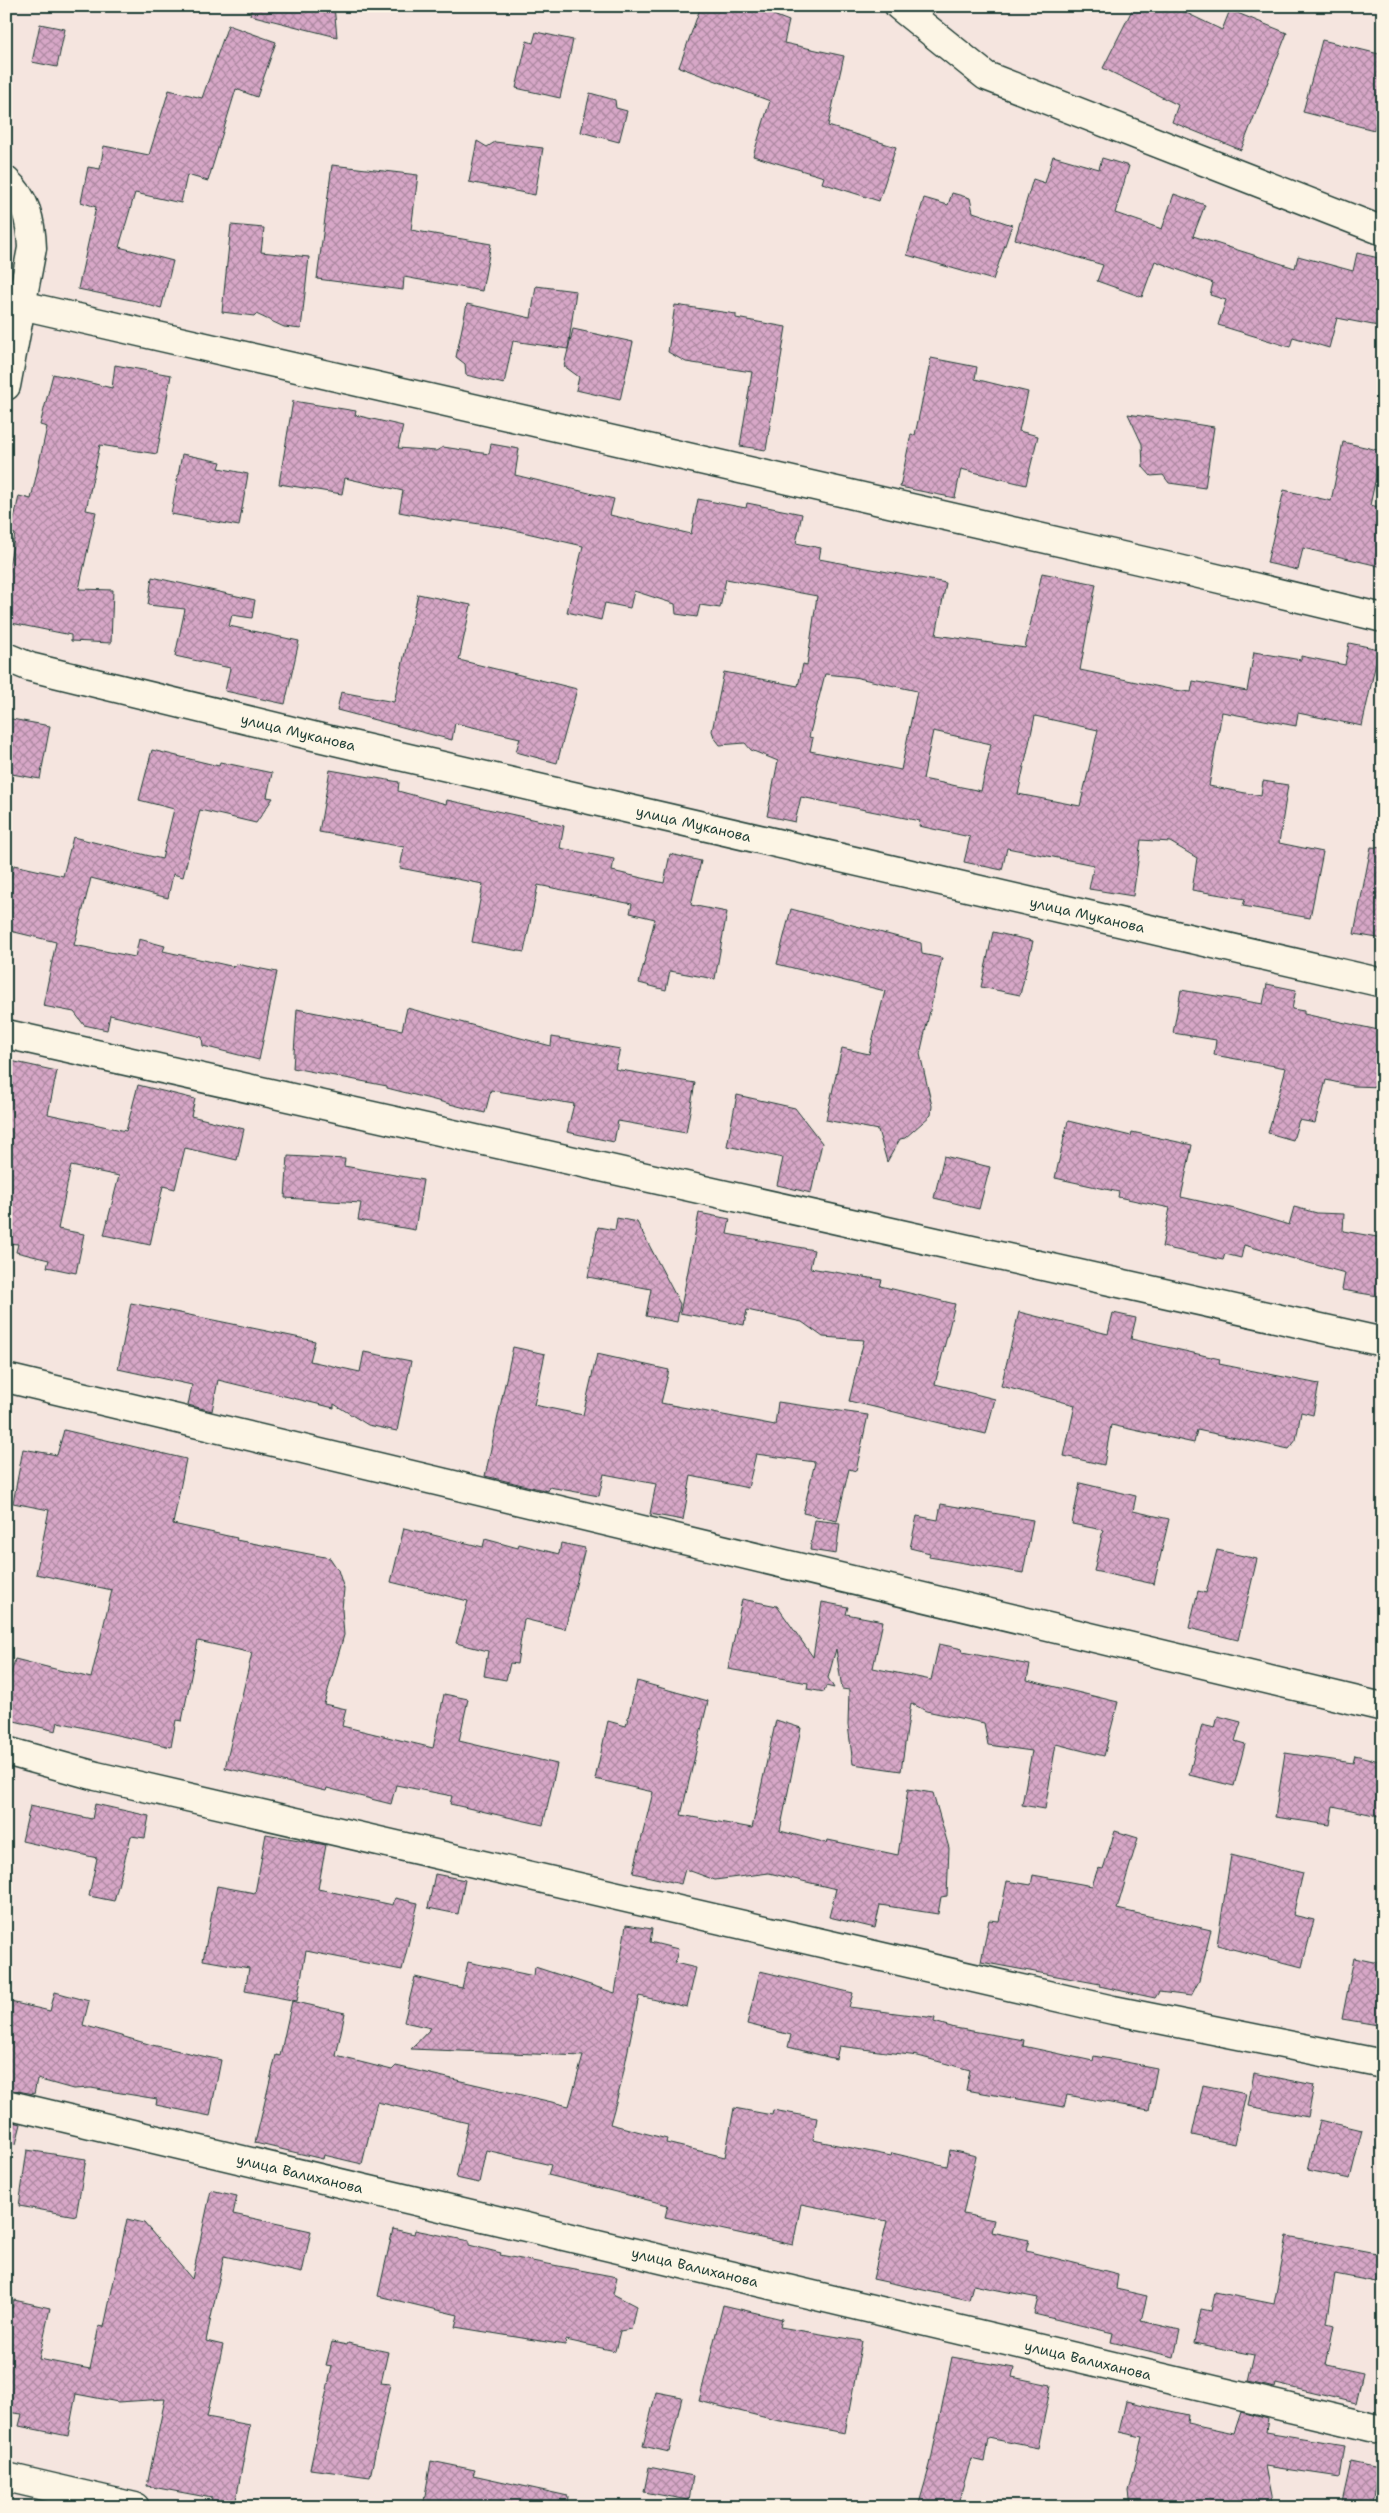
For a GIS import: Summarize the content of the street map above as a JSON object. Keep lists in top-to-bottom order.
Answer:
{
  "streets": {
    "street": ["улица Муканова", "улица Валиханова"]
  }
}
